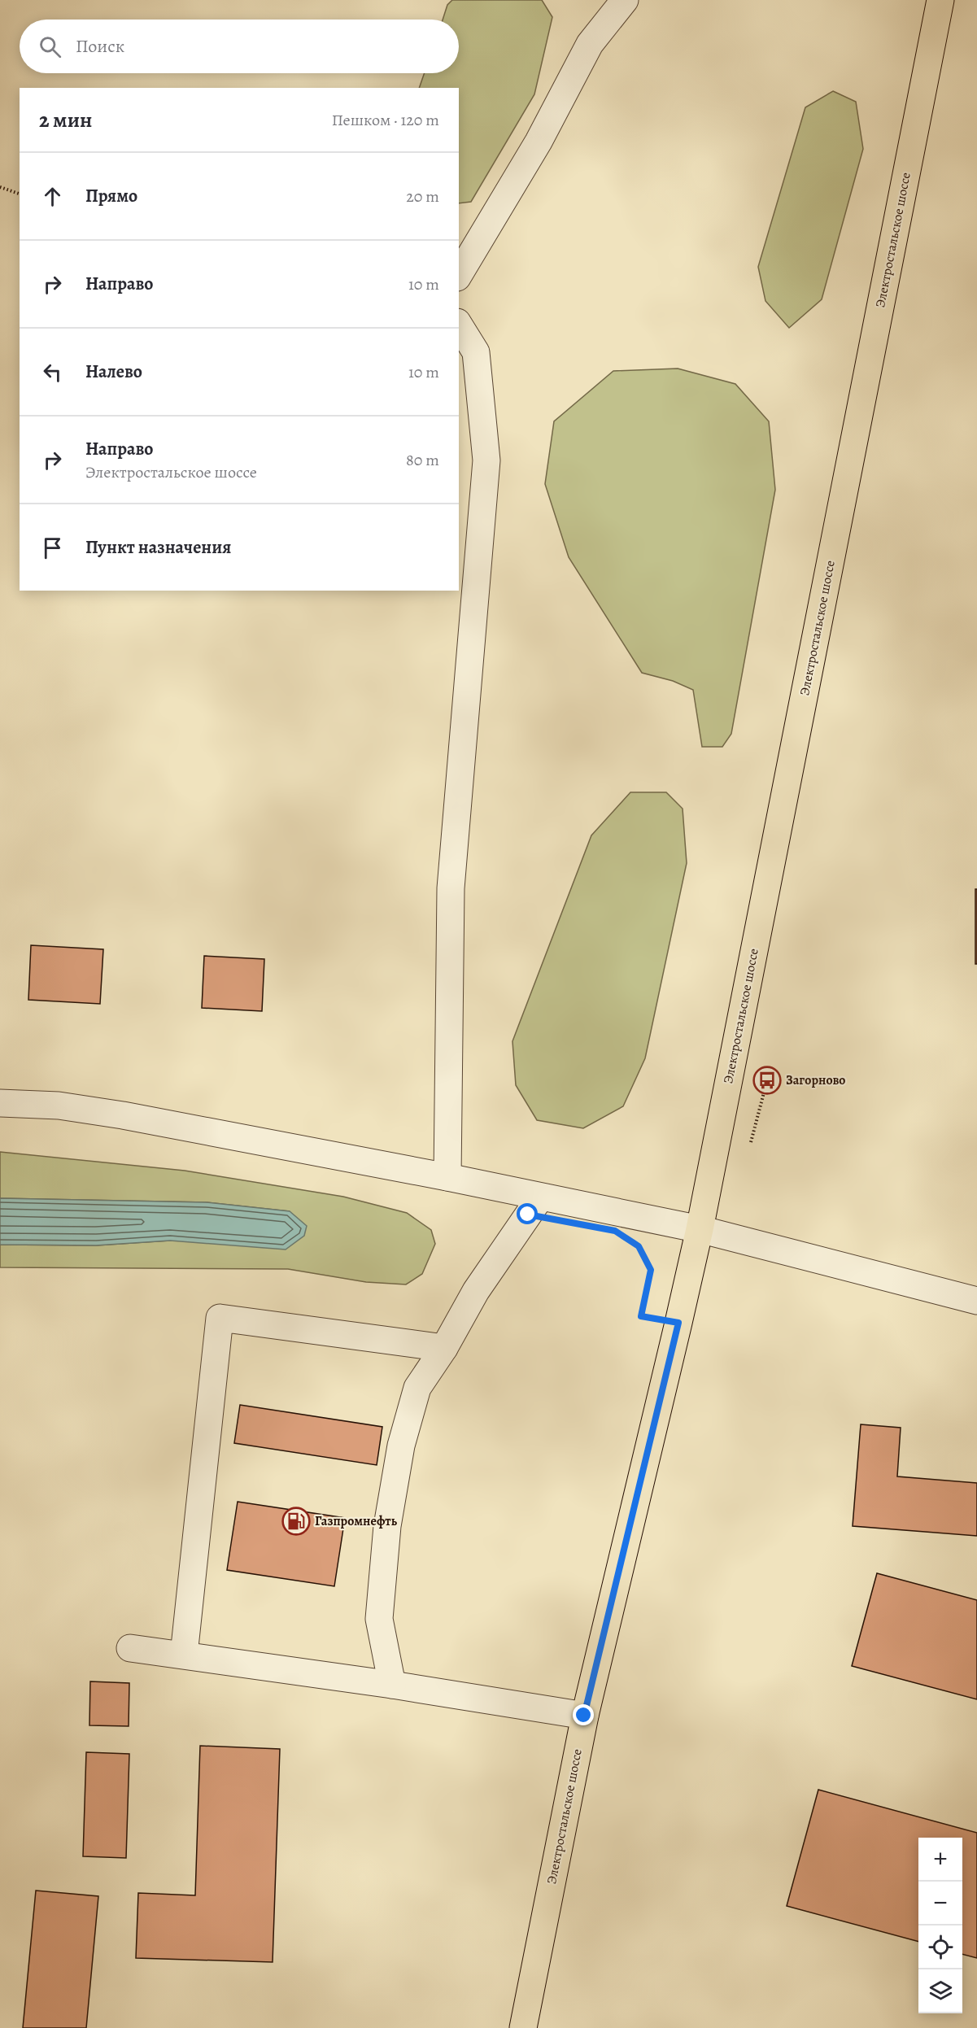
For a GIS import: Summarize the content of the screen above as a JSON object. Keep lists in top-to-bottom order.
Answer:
{
  "streets": {
    "main road": ["Электростальское шоссе"]
  },
  "places": {
    "bus stop": ["Загорново"],
    "fuel station": ["Газпромнефть"]
  },
  "page": {
    "search": "Поиск",
    "heading": ["2 мин", "Пешком · 120 m"],
    "list": [
      ["Прямо", "20 m"],
      ["Направо", "10 m"],
      ["Налево", "10 m"],
      ["Направо", "Электростальское шоссе", "80 m"],
      "Пункт назначения"
    ],
    "map_buttons": ["+", "−"]
  }
}
